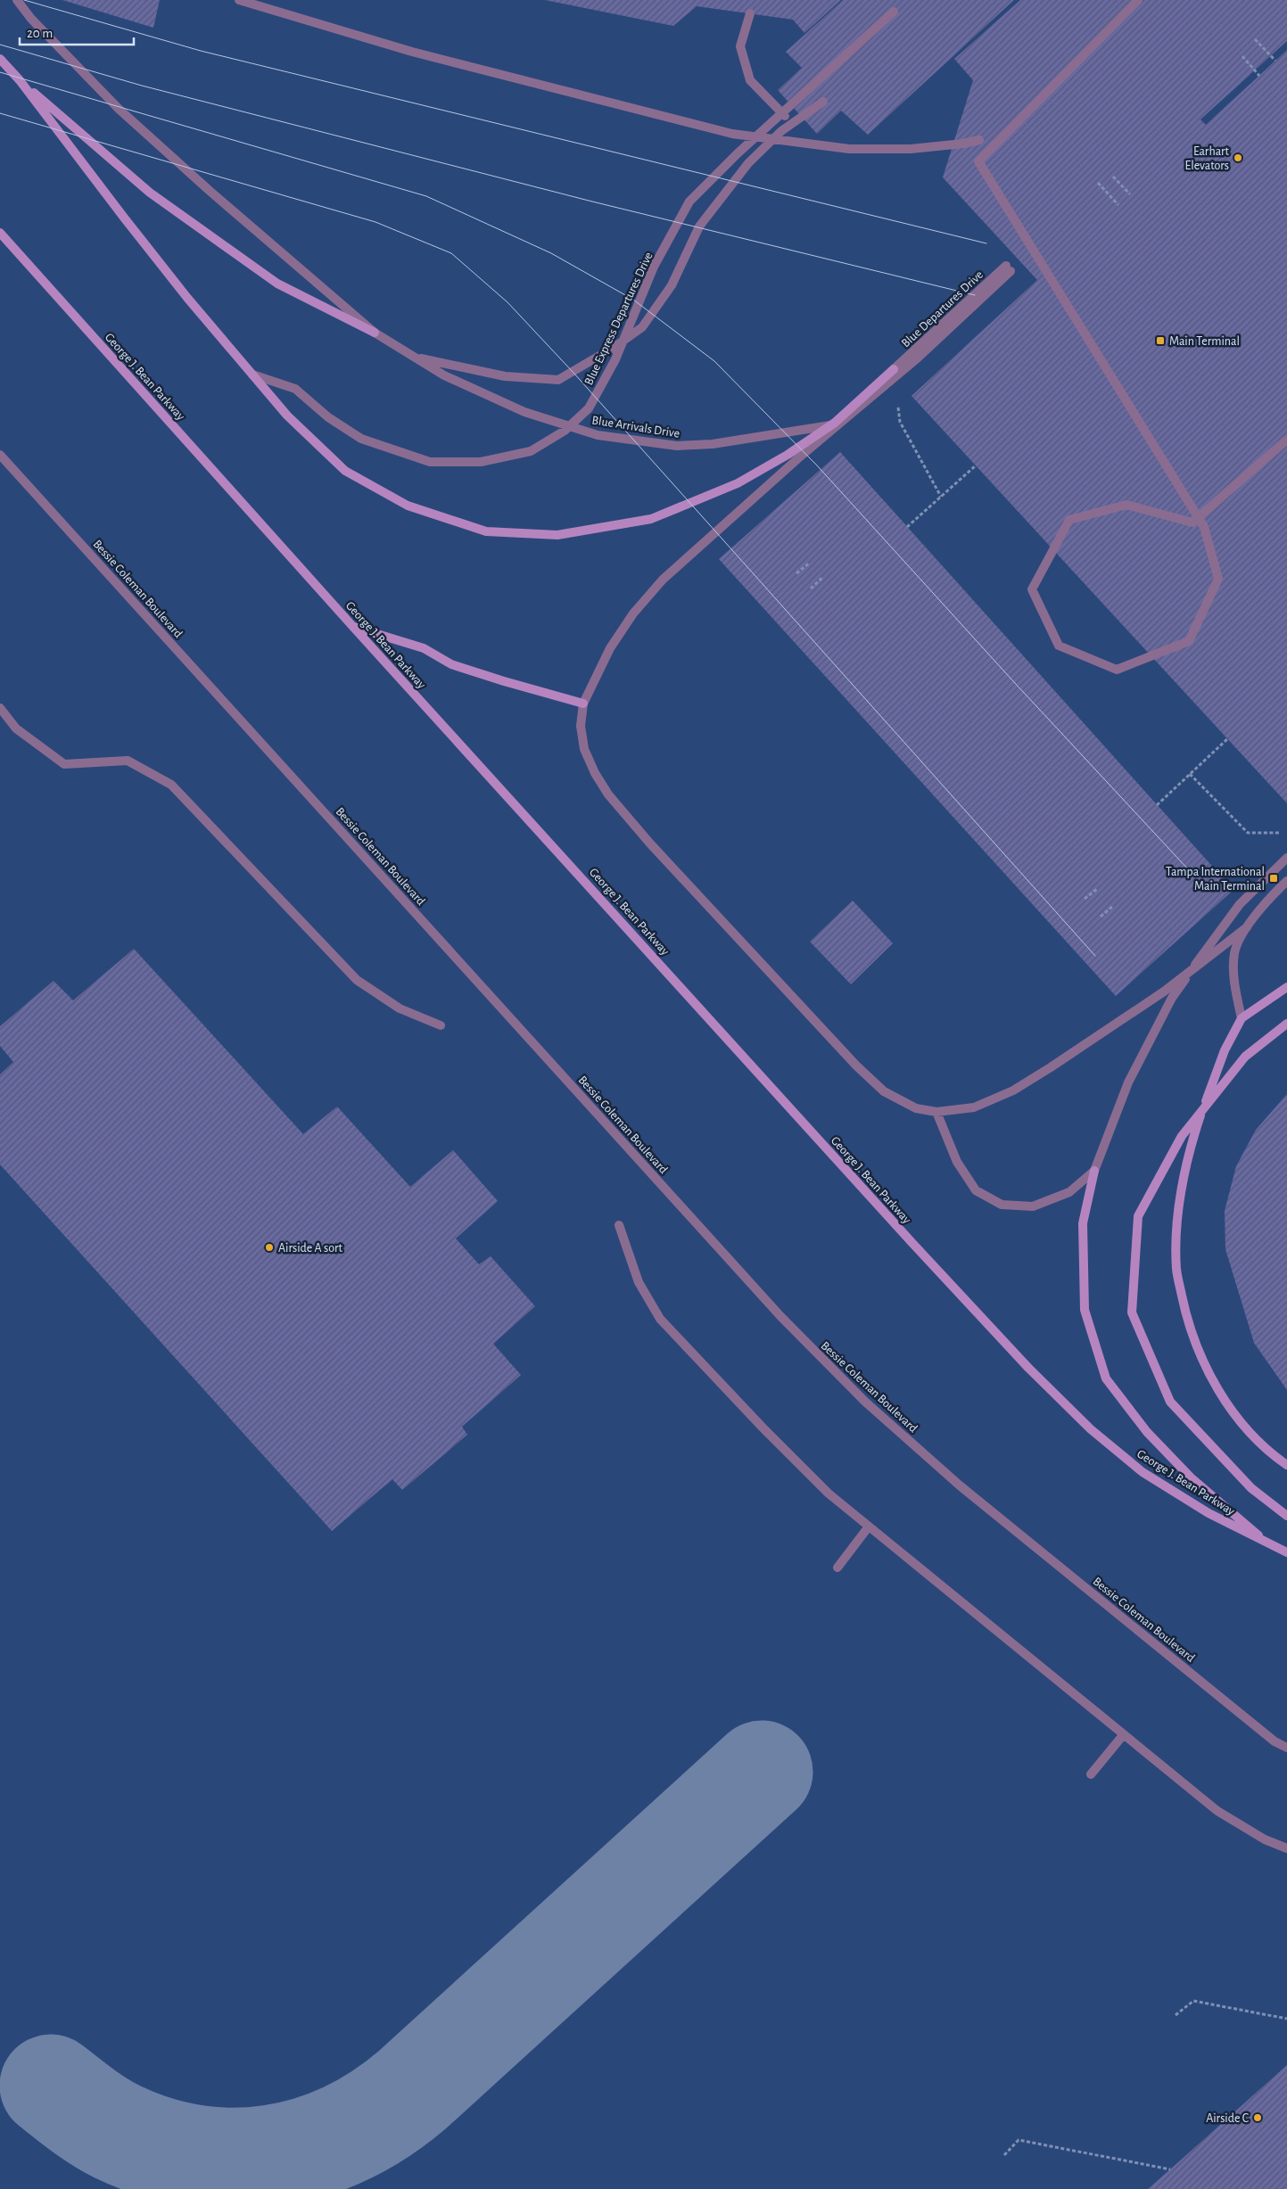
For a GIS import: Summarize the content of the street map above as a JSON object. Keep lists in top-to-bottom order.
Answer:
{
  "streets": {
    "street": [
      "Blue Departures Drive",
      "Blue Express Departures Drive",
      "George J. Bean Parkway",
      "Blue Arrivals Drive",
      "Bessie Coleman Boulevard"
    ]
  },
  "crossings": [
    ["Blue Departures Drive", "Blue Arrivals Drive"]
  ],
  "places": {
    "other": ["Earhart Elevators", "Airside A sort", "Airside C"],
    "transit": ["Main Terminal", "Tampa International Main Terminal"]
  },
  "scale_bar": "20 m"
}
